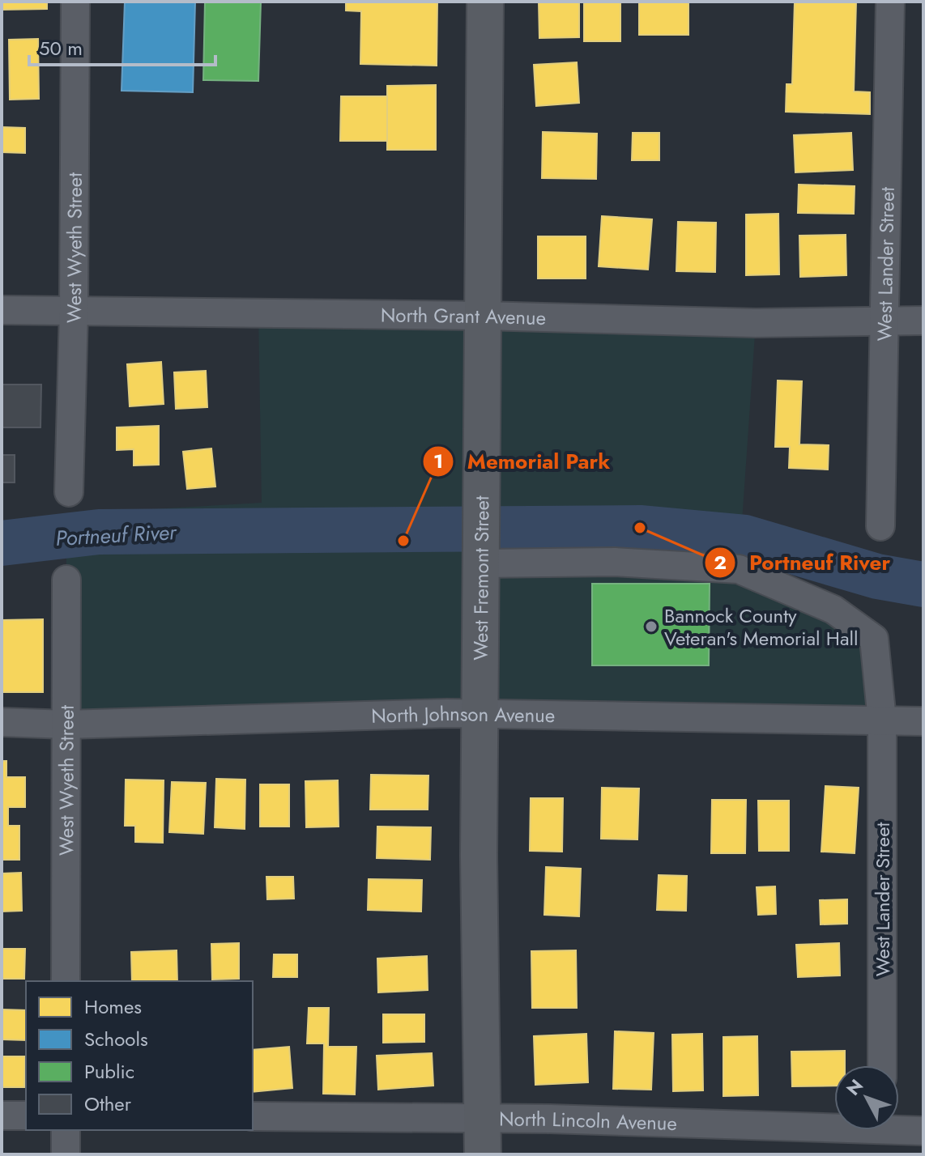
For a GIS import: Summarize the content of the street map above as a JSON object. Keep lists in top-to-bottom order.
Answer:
{
  "streets": {
    "street": [
      "West Wyeth Street",
      "West Lander Street",
      "North Grant Avenue",
      "West Fremont Street",
      "North Johnson Avenue",
      "North Lincoln Avenue"
    ]
  },
  "crossings": [
    ["West Wyeth Street", "North Grant Avenue"],
    ["West Wyeth Street", "North Johnson Avenue"],
    ["West Lander Street", "North Grant Avenue"],
    ["West Lander Street", "West Fremont Street"],
    ["West Lander Street", "North Johnson Avenue"],
    ["North Grant Avenue", "West Fremont Street"],
    ["West Fremont Street", "North Johnson Avenue"],
    ["West Fremont Street", "North Lincoln Avenue"]
  ],
  "water": ["Portneuf River"],
  "places": ["Portneuf River", "Memorial Park", "Bannock County Veteran's Memorial Hall"],
  "legend": [
    "Homes",
    "Schools",
    "Public",
    "Other"
  ],
  "scale_bar": "50 m",
  "north": "top left"
}
